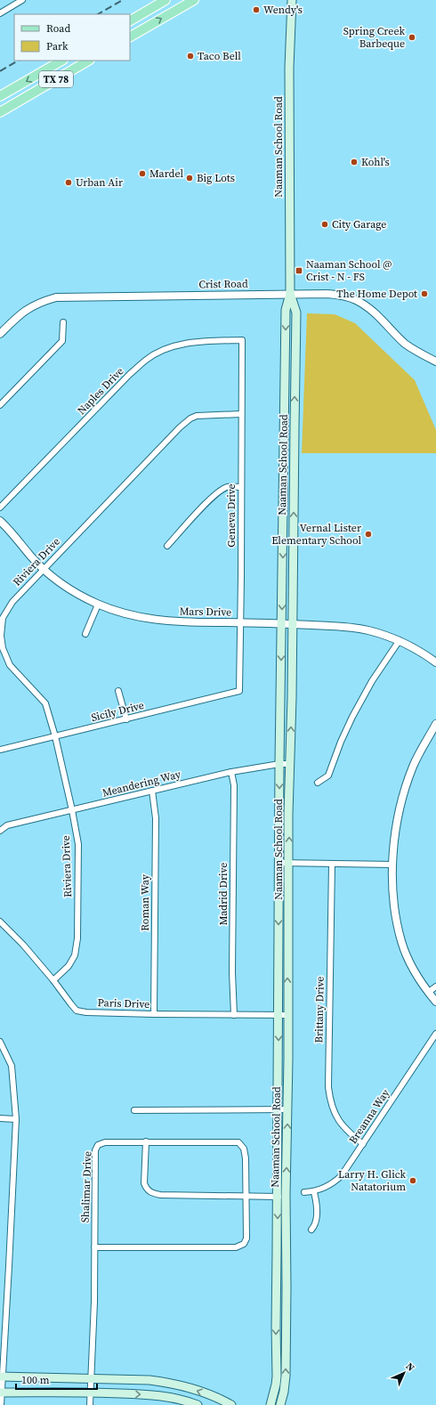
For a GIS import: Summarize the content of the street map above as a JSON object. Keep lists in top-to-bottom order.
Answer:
{
  "streets": {
    "main road": ["TX 78", "Naaman School Road"],
    "street": [
      "Crist Road",
      "Naples Drive",
      "Geneva Drive",
      "Riviera Drive",
      "Mars Drive",
      "Sicily Drive",
      "Meandering Way",
      "Madrid Drive",
      "Roman Way",
      "Paris Drive",
      "Brittany Drive",
      "Breanna Way",
      "Shalimar Drive"
    ]
  },
  "crossings": [
    ["Naaman School Road", "Crist Road"],
    ["Naaman School Road", "Mars Drive"],
    ["Naaman School Road", "Meandering Way"],
    ["Naaman School Road", "Paris Drive"],
    ["Naples Drive", "Geneva Drive"],
    ["Geneva Drive", "Riviera Drive"],
    ["Geneva Drive", "Mars Drive"],
    ["Geneva Drive", "Sicily Drive"],
    ["Riviera Drive", "Mars Drive"],
    ["Riviera Drive", "Sicily Drive"],
    ["Riviera Drive", "Meandering Way"],
    ["Riviera Drive", "Paris Drive"],
    ["Meandering Way", "Madrid Drive"],
    ["Meandering Way", "Roman Way"],
    ["Madrid Drive", "Paris Drive"],
    ["Roman Way", "Paris Drive"],
    ["Brittany Drive", "Breanna Way"]
  ],
  "places": {
    "other": [
      "Wendy's",
      "Spring Creek Barbeque",
      "Taco Bell",
      "Kohl's",
      "Mardel",
      "Big Lots",
      "Urban Air",
      "City Garage",
      "The Home Depot",
      "Vernal Lister Elementary School",
      "Larry H. Glick Natatorium"
    ],
    "transit": ["Naaman School @ Crist - N - FS"]
  },
  "legend": ["Road", "Park"],
  "scale_bar": "100 m",
  "north": "top right"
}
